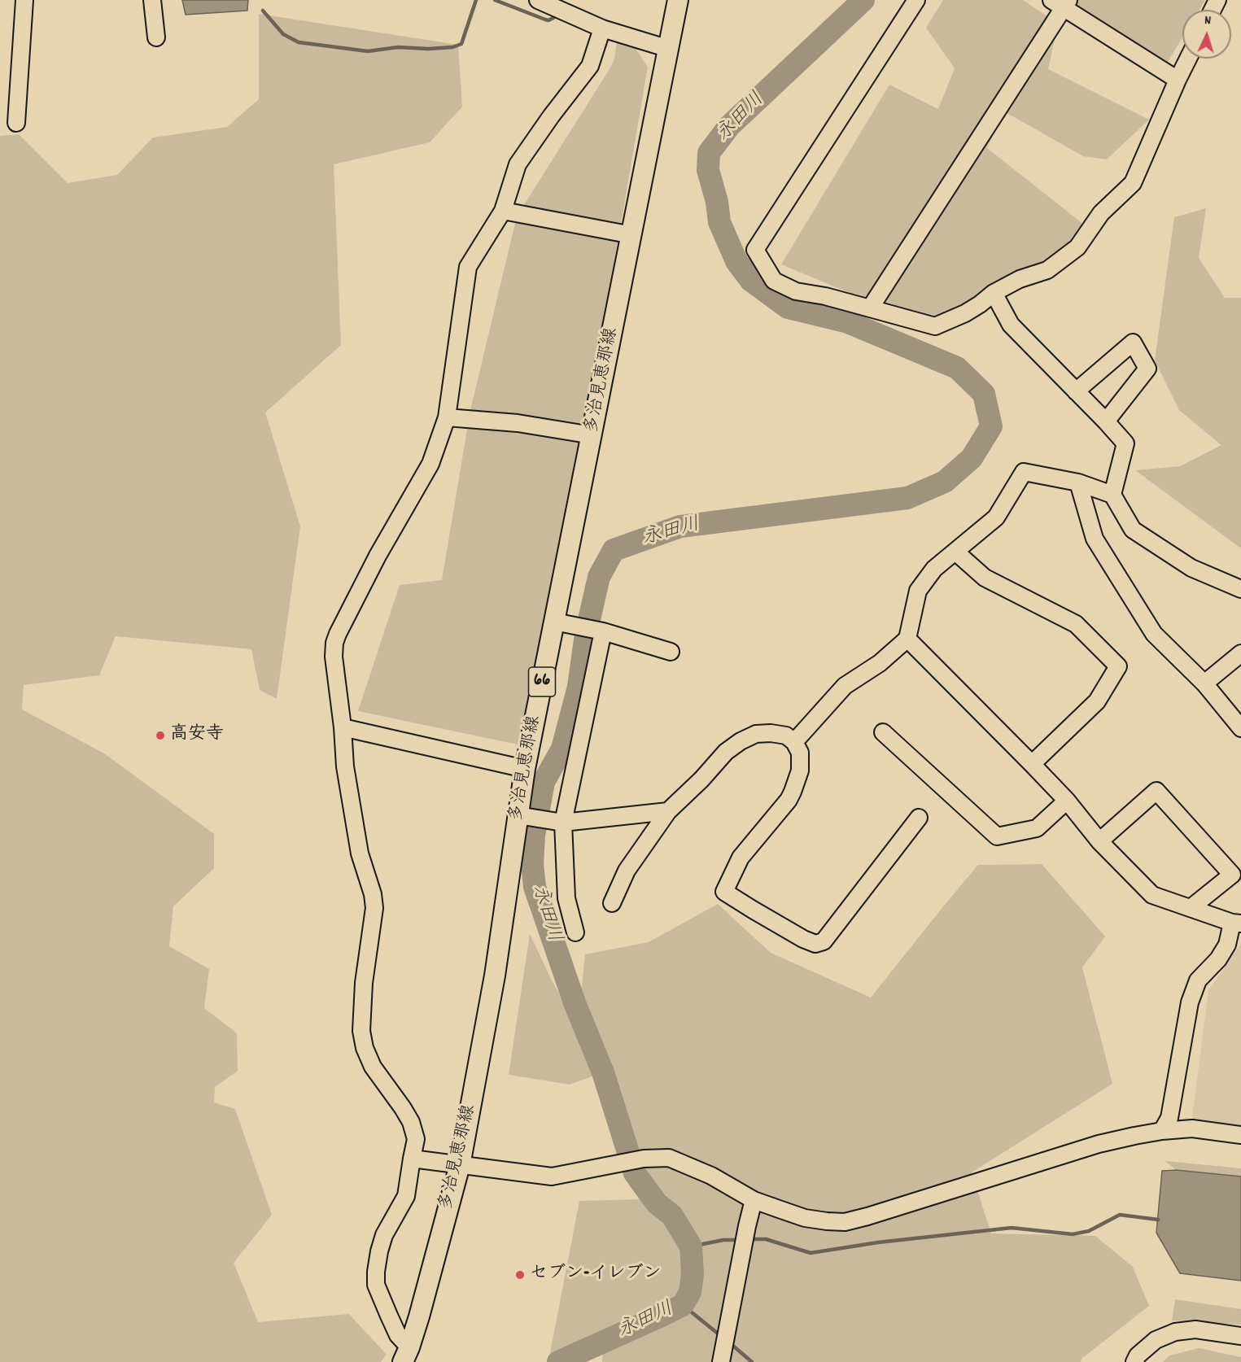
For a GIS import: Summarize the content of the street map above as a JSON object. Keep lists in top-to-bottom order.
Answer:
{
  "streets": {
    "main road": ["多治見恵那線", "66"]
  },
  "water": ["永田川"],
  "places": ["高安寺", "セブン-イレブン"],
  "north": "top"
}
